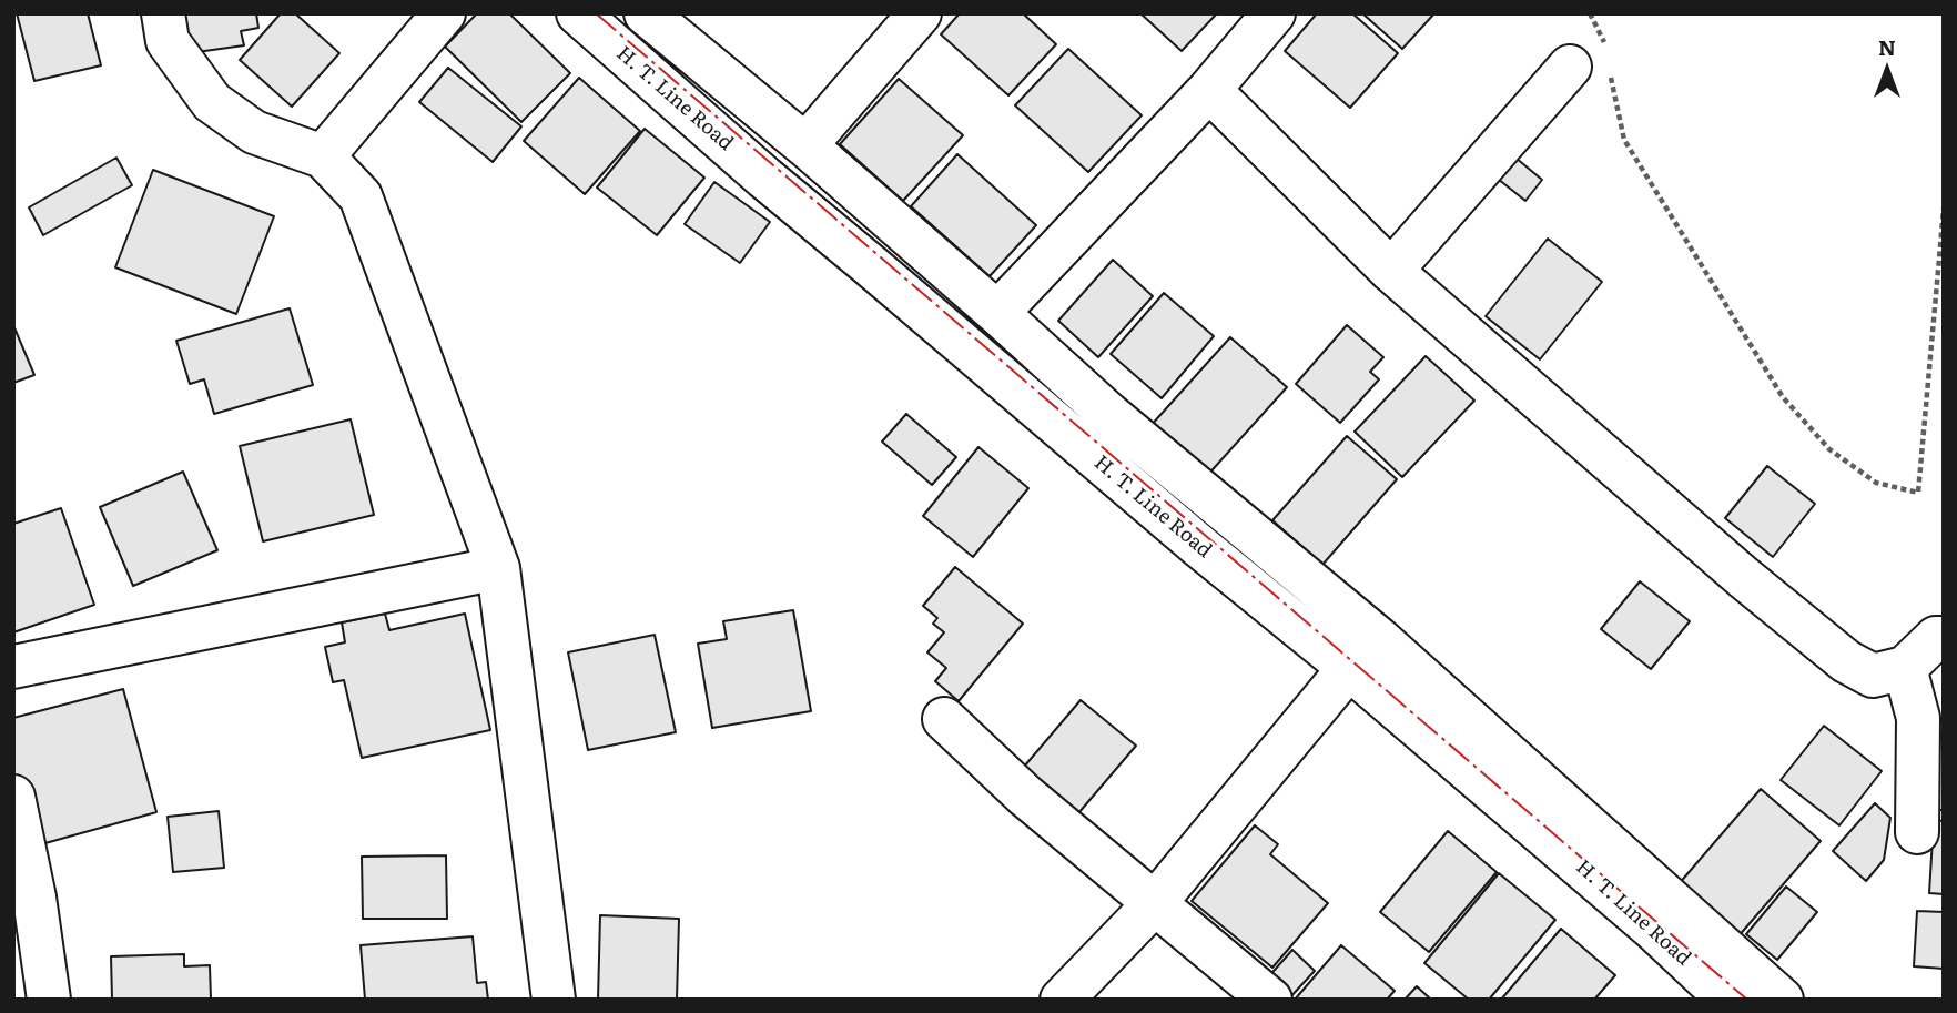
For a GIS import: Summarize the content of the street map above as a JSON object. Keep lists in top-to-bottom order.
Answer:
{
  "streets": {
    "street": ["H. T. Line Road"]
  },
  "north": "top"
}
